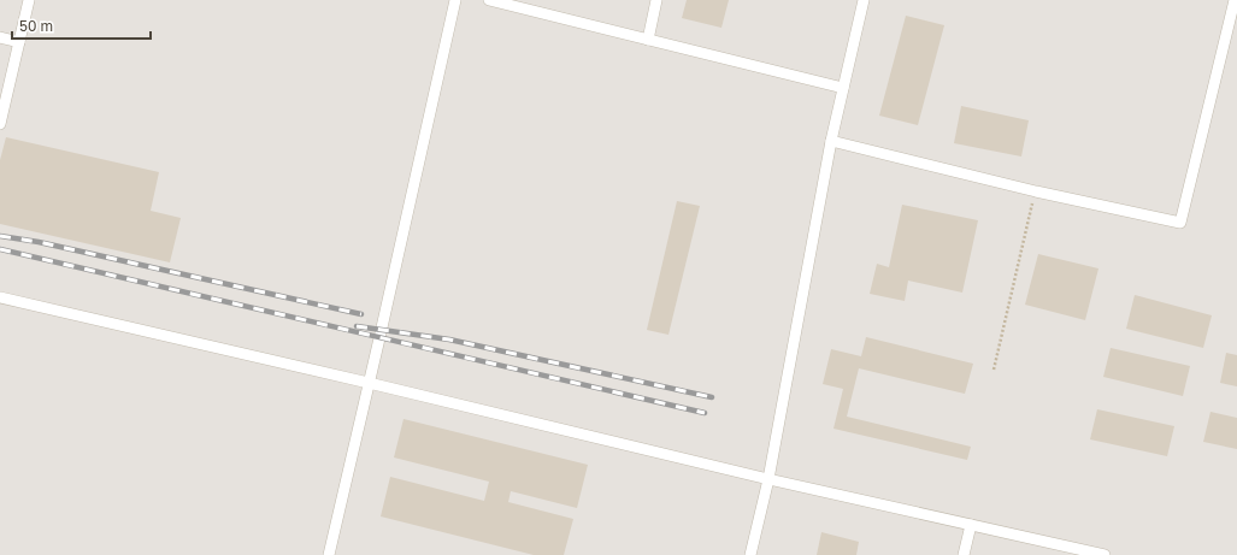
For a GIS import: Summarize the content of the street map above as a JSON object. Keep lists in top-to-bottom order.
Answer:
{
  "scale_bar": "50 m"
}
